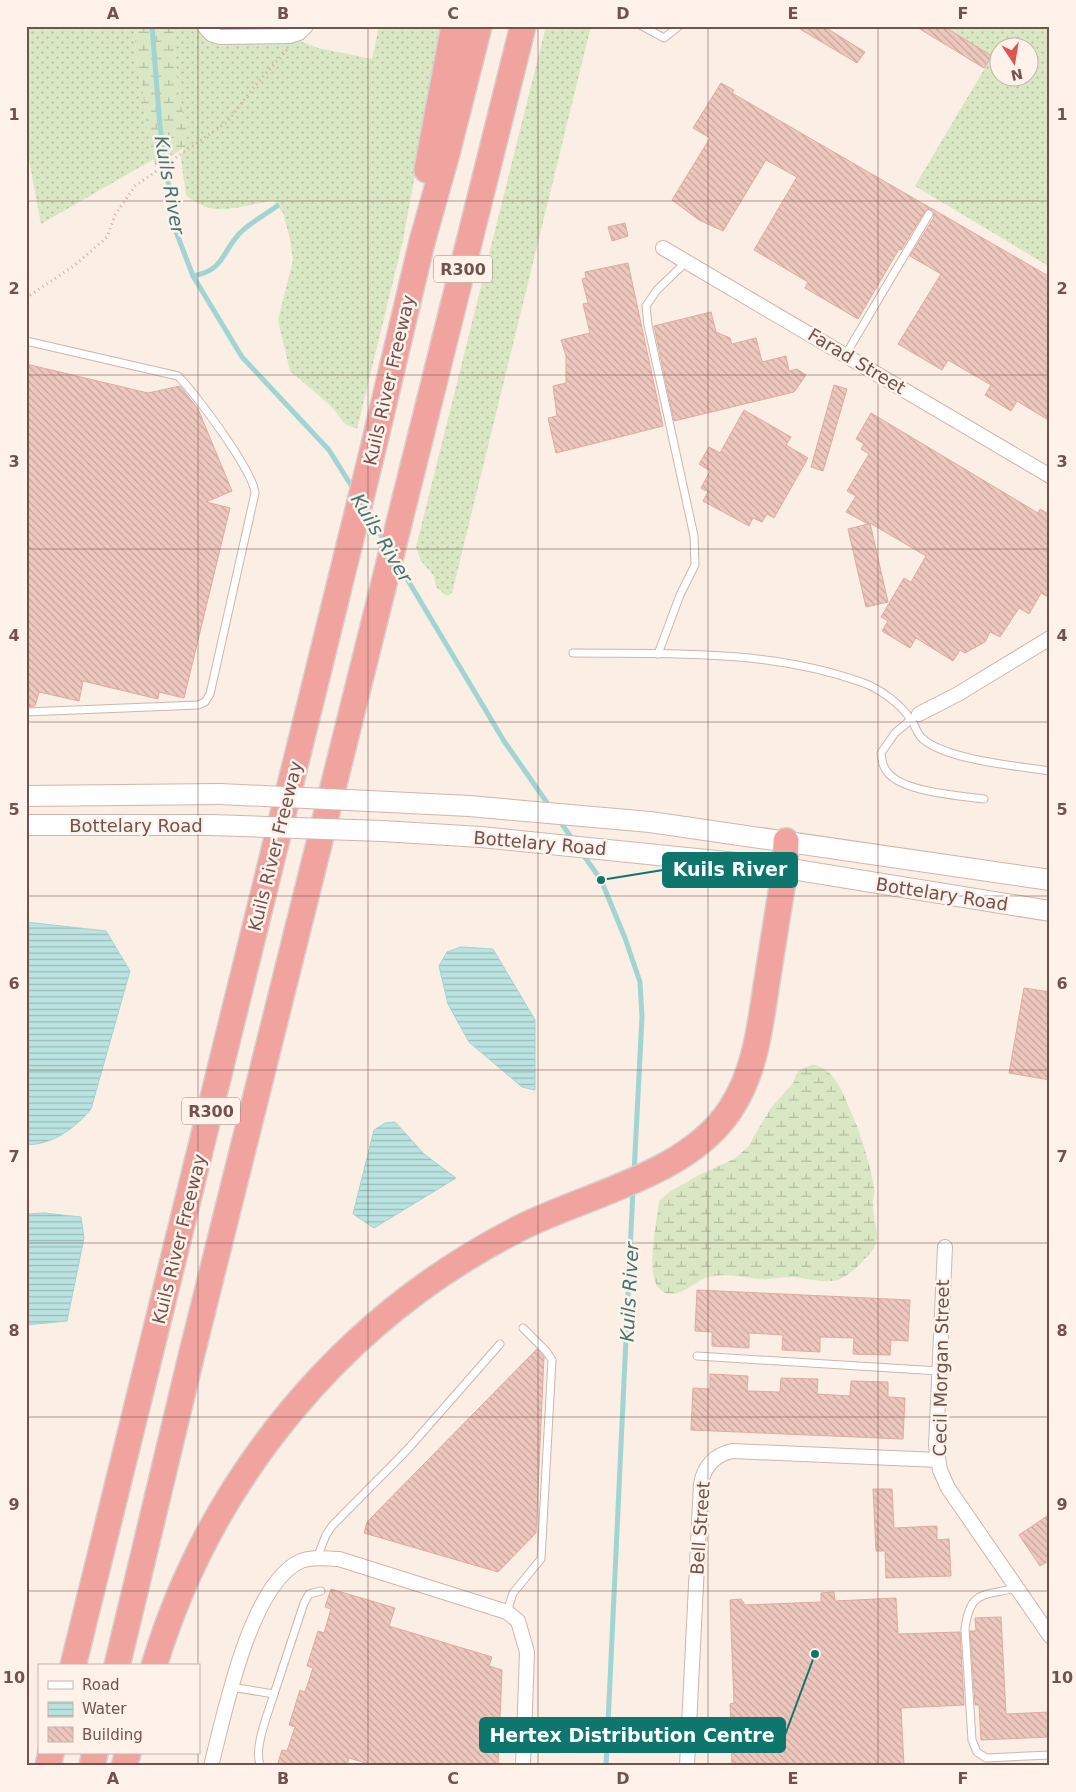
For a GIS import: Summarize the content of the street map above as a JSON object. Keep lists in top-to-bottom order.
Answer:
{
  "streets": {
    "highway": ["R300", "Kuils River Freeway"],
    "main road": ["Bottelary Road"],
    "street": ["Farad Street", "Cecil Morgan Street", "Bell Street"]
  },
  "crossings": [
    ["Cecil Morgan Street", "Bell Street"]
  ],
  "water": ["Kuils River"],
  "places": ["Kuils River", "Hertex Distribution Centre"],
  "legend": ["Road", "Water", "Building"],
  "north": "bottom",
  "grid": {
    "columns": [
      "A",
      "B",
      "C",
      "D",
      "E",
      "F"
    ],
    "rows": [
      "1",
      "2",
      "3",
      "4",
      "5",
      "6",
      "7",
      "8",
      "9",
      "10"
    ]
  }
}
